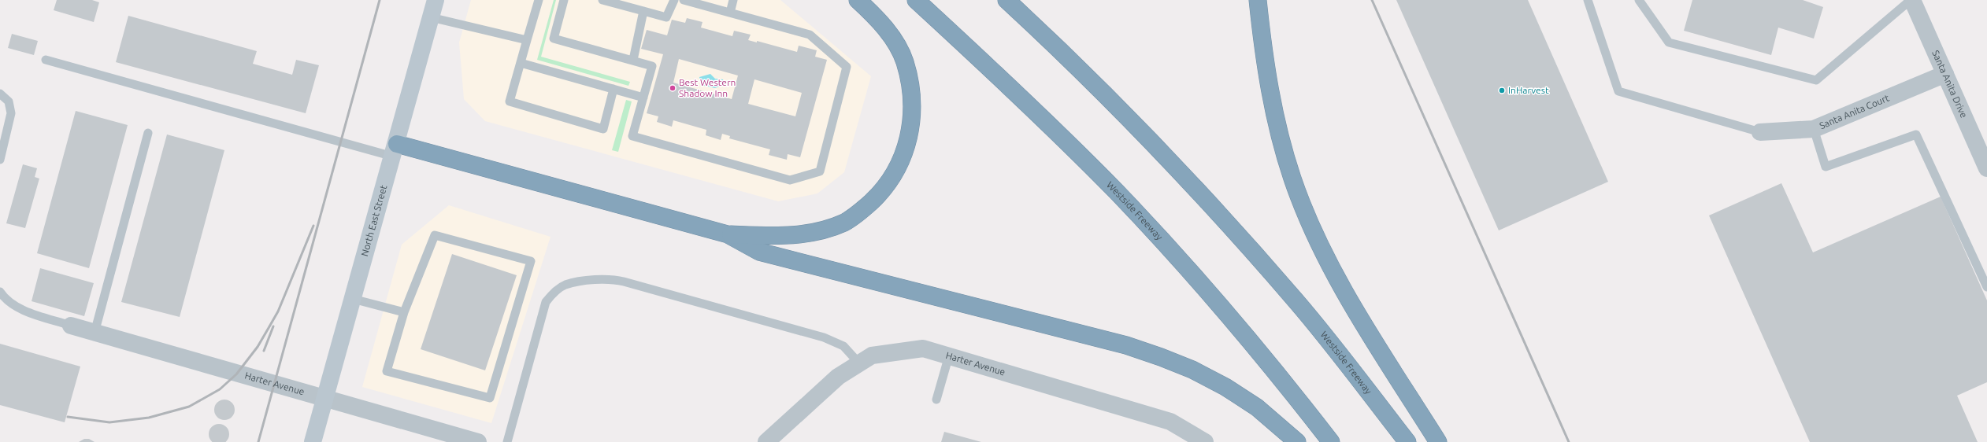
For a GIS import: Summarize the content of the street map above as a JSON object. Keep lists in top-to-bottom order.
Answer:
{
  "streets": {
    "highway": ["Westside Freeway"],
    "main road": ["North East Street"],
    "street": ["Santa Anita Drive", "Santa Anita Court", "Harter Avenue"]
  },
  "crossings": [
    ["Santa Anita Drive", "Santa Anita Court"],
    ["North East Street", "Harter Avenue"]
  ],
  "places": ["Best Western Shadow Inn", "InHarvest"]
}
